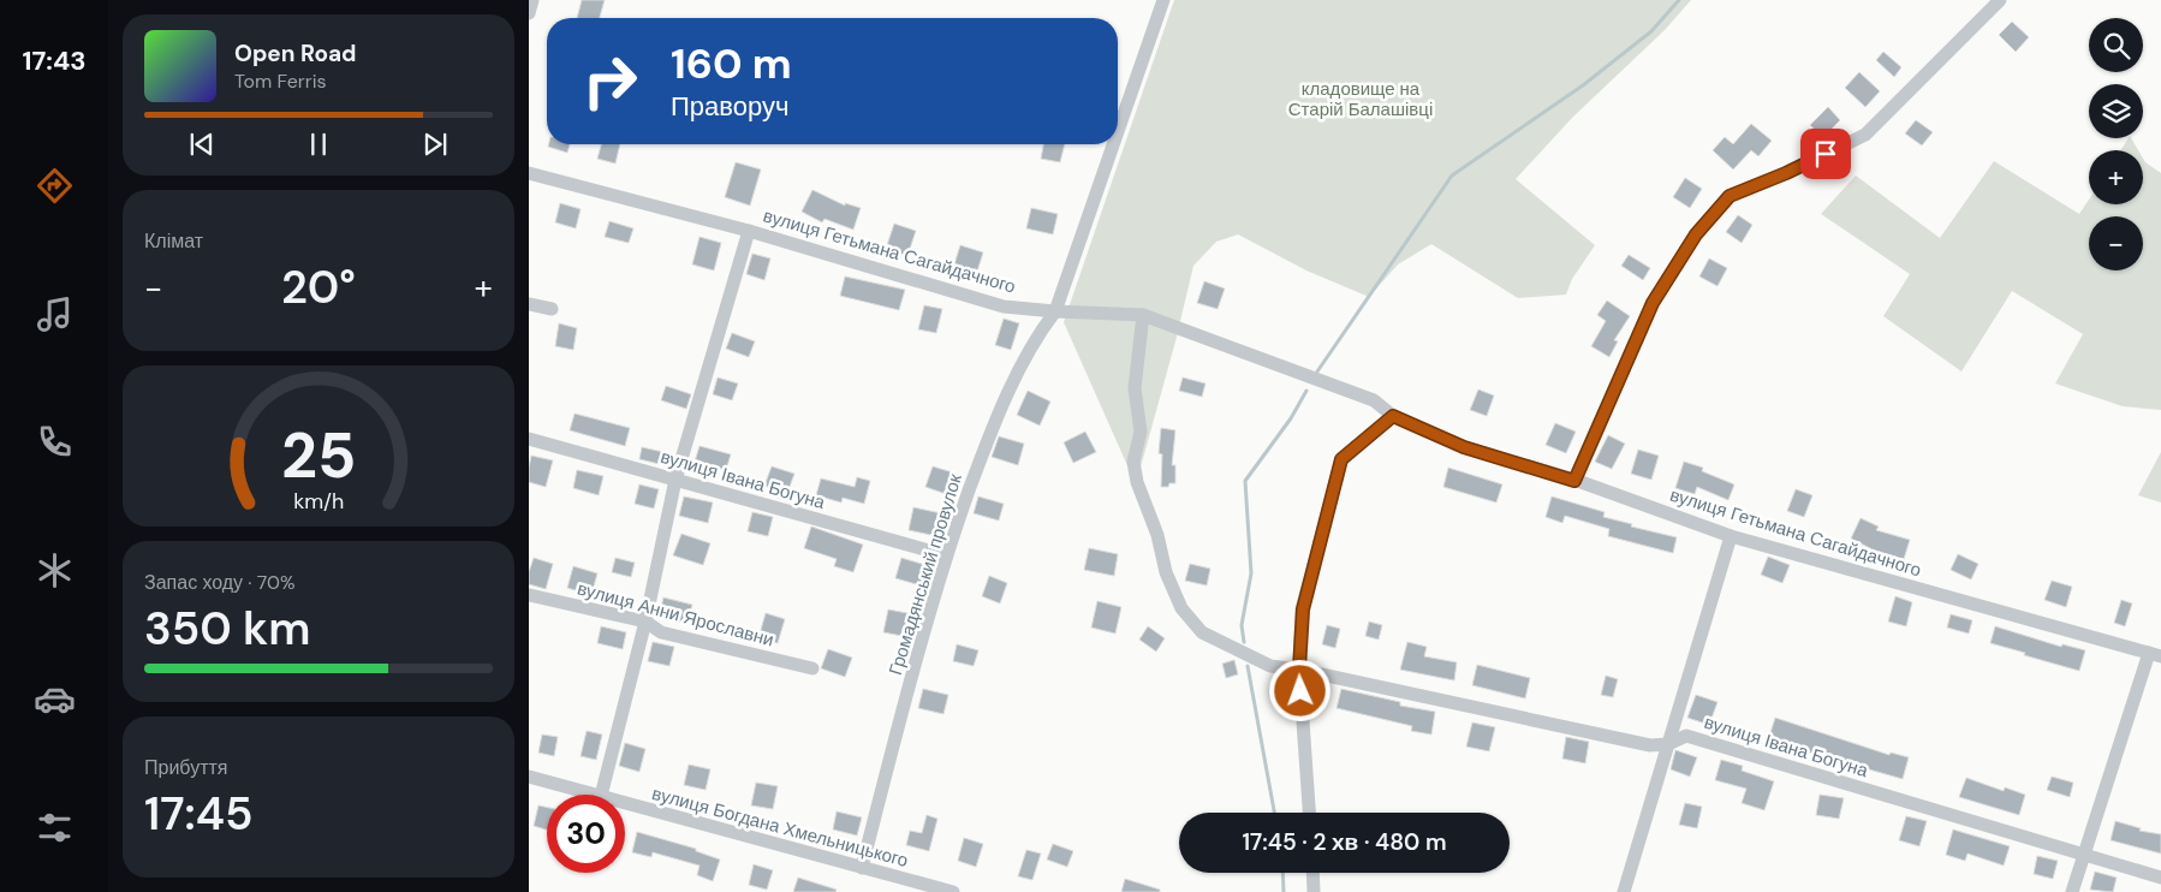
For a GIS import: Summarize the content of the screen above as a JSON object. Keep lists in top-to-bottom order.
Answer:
{
  "streets": {
    "street": [
      "вулиця Гетьмана Сагайдачного",
      "вулиця Івана Богуна",
      "Громадянський провулок",
      "вулиця Анни Ярославни",
      "вулиця Богдана Хмельницького"
    ]
  },
  "crossings": [
    ["вулиця Гетьмана Сагайдачного", "Громадянський провулок"],
    ["вулиця Івана Богуна", "Громадянський провулок"],
    ["Громадянський провулок", "вулиця Богдана Хмельницького"]
  ],
  "parks": ["кладовище на Старій Балашівці"],
  "page": {
    "tabs": "17:43",
    "map_buttons": ["+", "−"],
    "turn": ["160 m", "Праворуч"],
    "song": ["Open Road", "Tom Ferris"],
    "tile": [
      "Клімат",
      ["Запас ходу · 70%", "350 km"],
      ["Прибуття", "17:45"]
    ],
    "heat": ["−", "20°", "+"],
    "limit": "30",
    "trip": "17:45 · 2 хв · 480 m",
    "gauge": ["25", "km/h"]
  }
}
